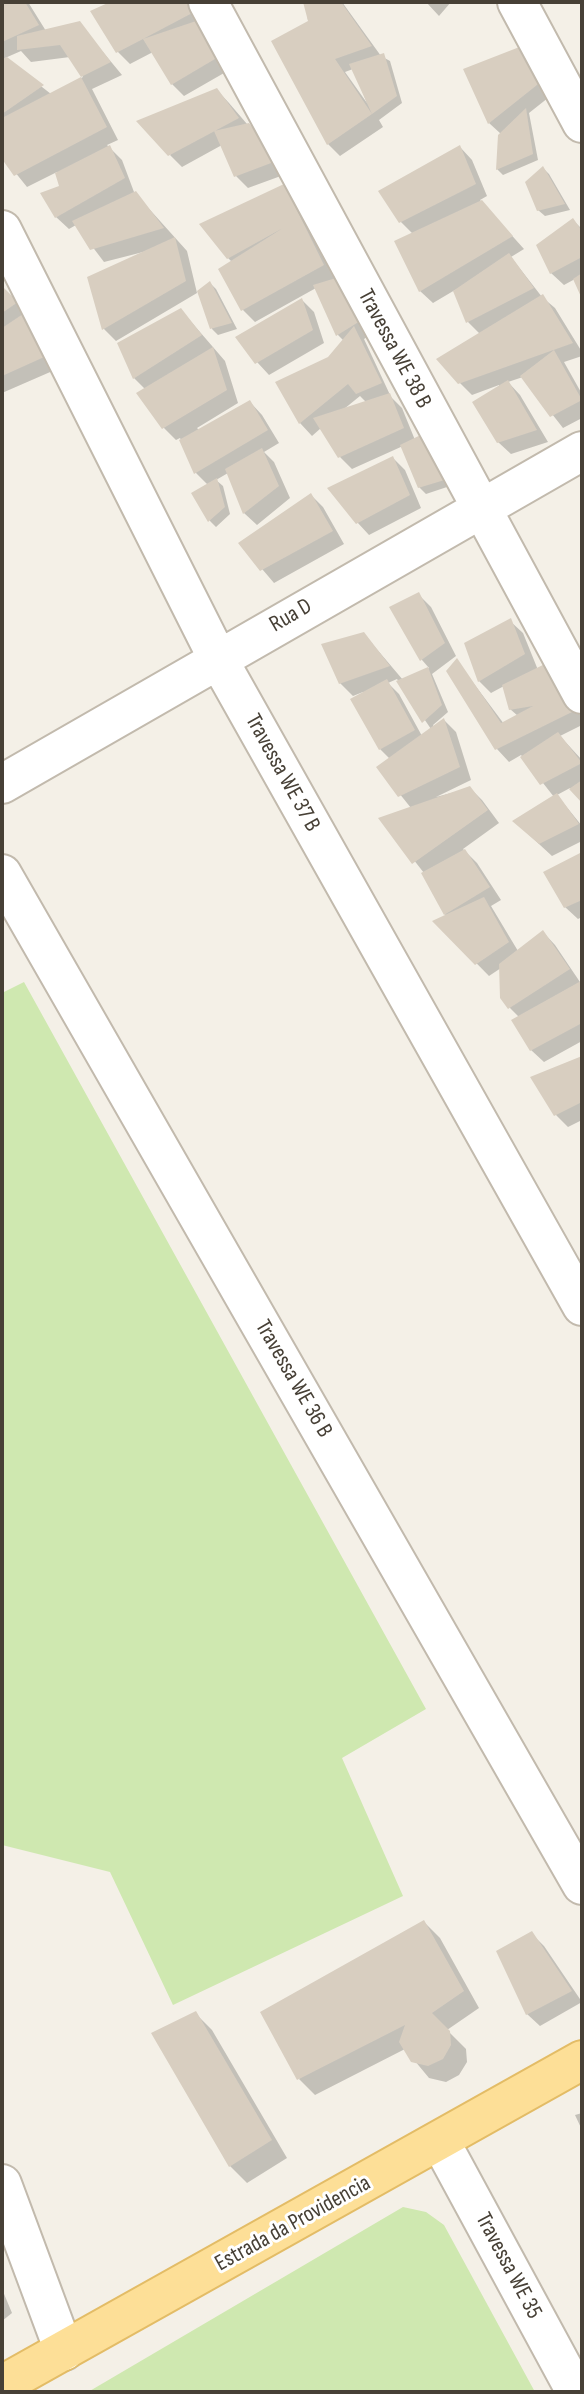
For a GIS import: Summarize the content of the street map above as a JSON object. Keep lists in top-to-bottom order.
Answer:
{
  "streets": {
    "main road": ["Estrada da Providencia"],
    "street": [
      "Travessa WE 38 B",
      "Rua D",
      "Travessa WE 37 B",
      "Travessa WE 36 B",
      "Travessa WE 35"
    ]
  },
  "crossings": [
    ["Travessa WE 38 B", "Rua D"],
    ["Rua D", "Travessa WE 37 B"],
    ["Estrada da Providencia", "Travessa WE 35"]
  ]
}
